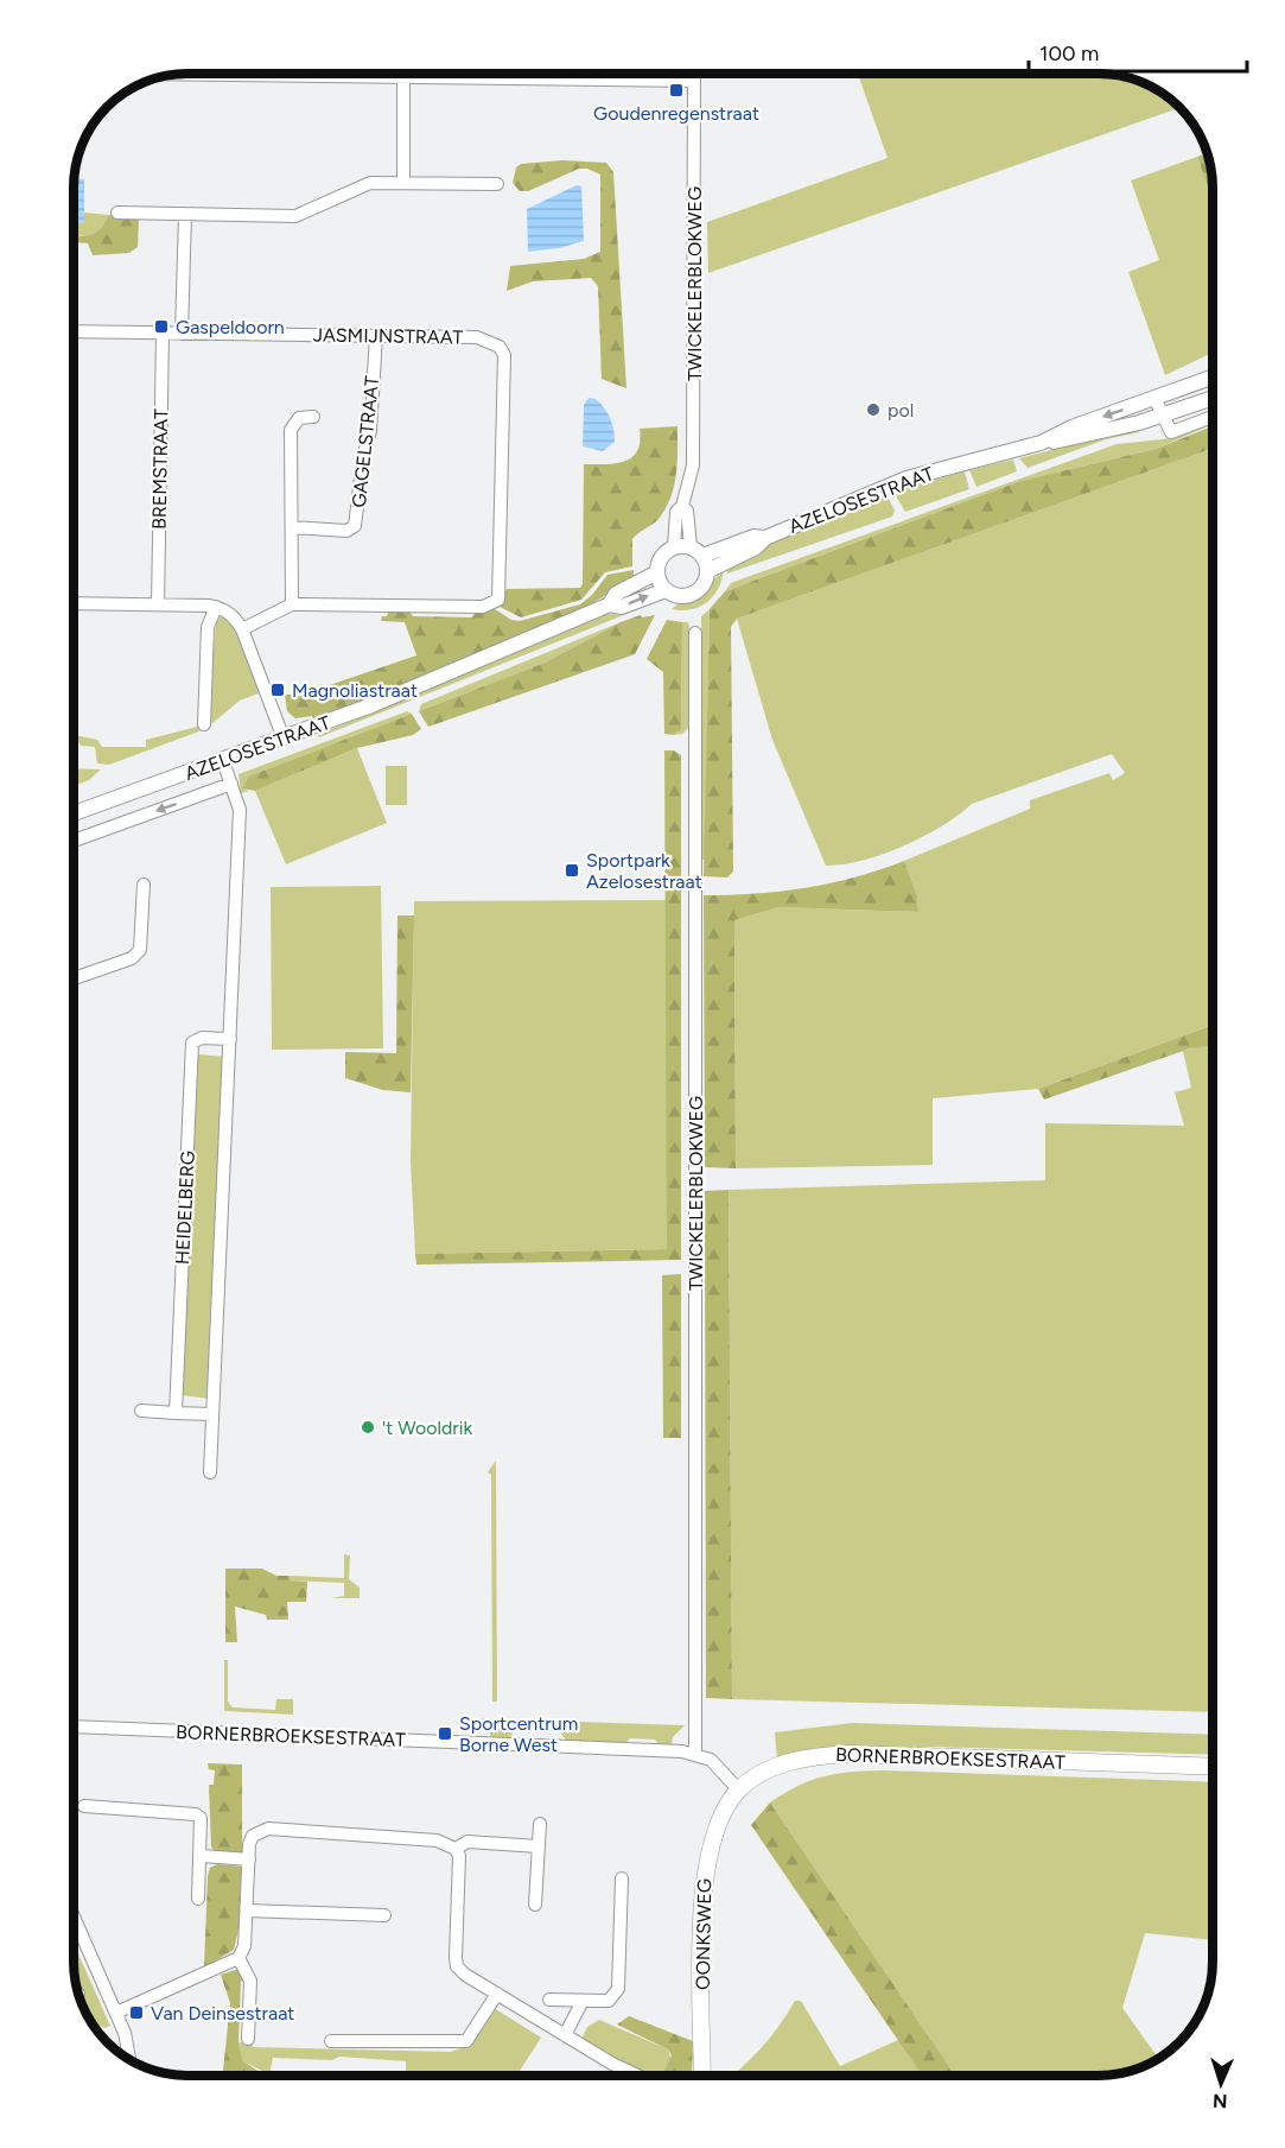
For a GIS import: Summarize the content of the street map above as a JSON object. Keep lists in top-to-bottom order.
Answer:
{
  "streets": {
    "main road": ["BORNERBROEKSESTRAAT", "OONKSWEG"],
    "street": [
      "TWICKELERBLOKWEG",
      "JASMIJNSTRAAT",
      "GAGELSTRAAT",
      "BREMSTRAAT",
      "AZELOSESTRAAT",
      "HEIDELBERG"
    ]
  },
  "crossings": [
    ["TWICKELERBLOKWEG", "AZELOSESTRAAT"],
    ["TWICKELERBLOKWEG", "BORNERBROEKSESTRAAT"],
    ["JASMIJNSTRAAT", "GAGELSTRAAT"],
    ["JASMIJNSTRAAT", "BREMSTRAAT"],
    ["AZELOSESTRAAT", "HEIDELBERG"],
    ["BORNERBROEKSESTRAAT", "OONKSWEG"]
  ],
  "places": {
    "transit": [
      "Goudenregenstraat",
      "Gaspeldoorn",
      "Magnoliastraat",
      "Sportpark Azelosestraat",
      "Sportcentrum Borne West",
      "Van Deinsestraat"
    ],
    "other": ["pol", "'t Wooldrik"]
  },
  "scale_bar": "100 m",
  "north": "bottom"
}
